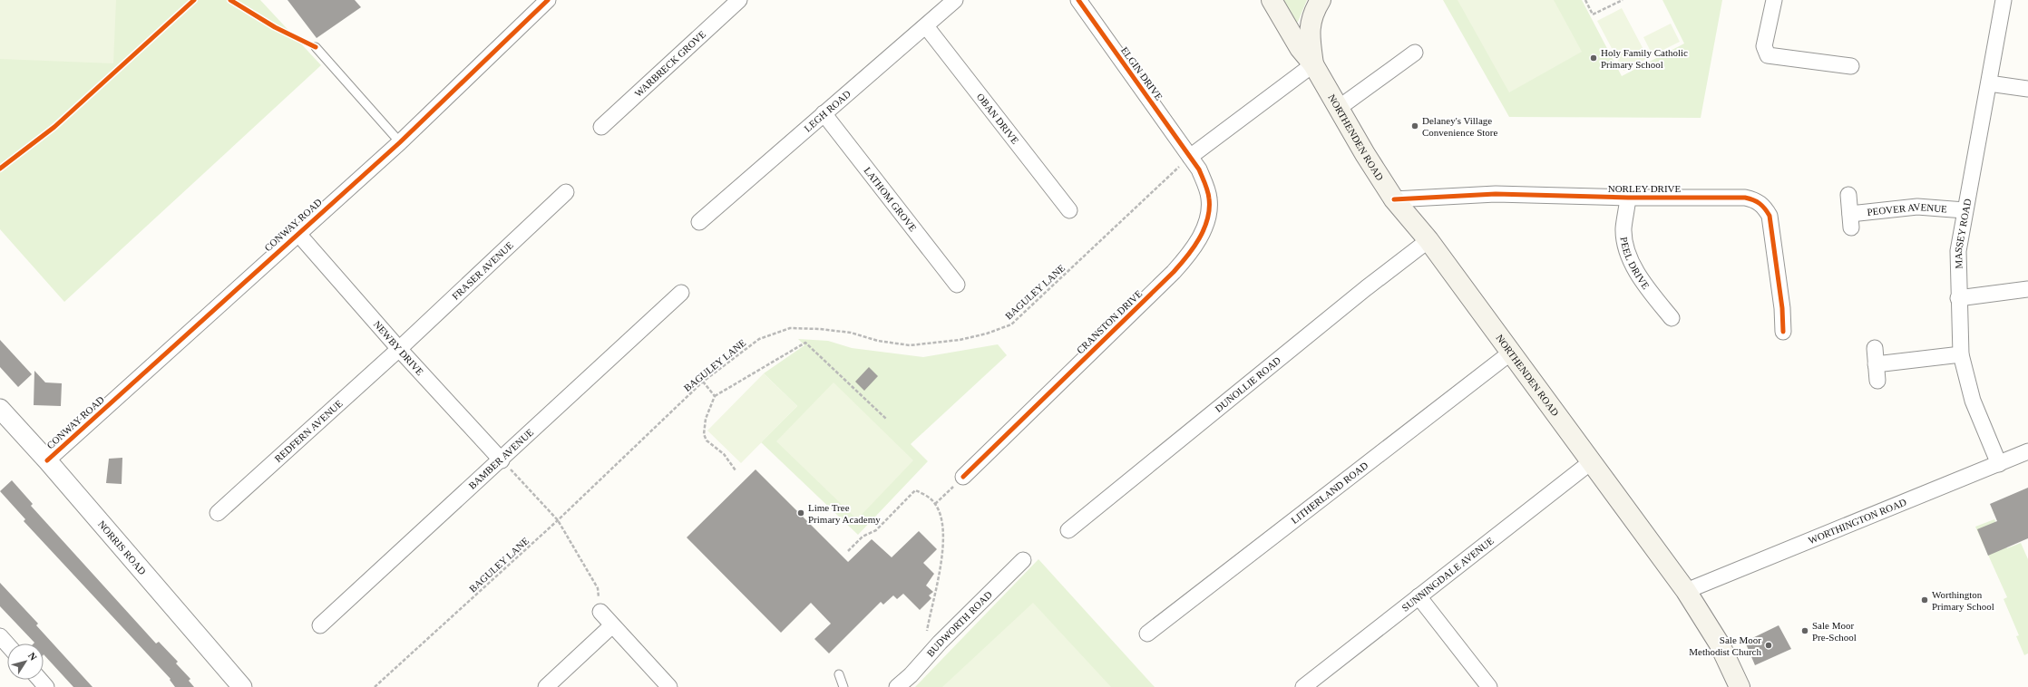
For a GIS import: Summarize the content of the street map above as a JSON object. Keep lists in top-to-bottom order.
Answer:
{
  "streets": {
    "main road": ["NORTHENDEN ROAD"],
    "street": [
      "WARBRECK GROVE",
      "ELGIN DRIVE",
      "LEGH ROAD",
      "OBAN DRIVE",
      "NORLEY DRIVE",
      "LATHOM GROVE",
      "PEOVER AVENUE",
      "CONWAY ROAD",
      "MASSEY ROAD",
      "PEEL DRIVE",
      "FRASER AVENUE",
      "CRANSTON DRIVE",
      "NEWBY DRIVE",
      "DUNOLLIE ROAD",
      "REDFERN AVENUE",
      "BAMBER AVENUE",
      "LITHERLAND ROAD",
      "WORTHINGTON ROAD",
      "NORRIS ROAD",
      "SUNNINGDALE AVENUE",
      "BUDWORTH ROAD"
    ],
    "path": ["BAGULEY LANE"]
  },
  "crossings": [
    ["ELGIN DRIVE", "BAGULEY LANE"],
    ["ELGIN DRIVE", "CRANSTON DRIVE"],
    ["LEGH ROAD", "OBAN DRIVE"],
    ["LEGH ROAD", "LATHOM GROVE"],
    ["NORTHENDEN ROAD", "NORLEY DRIVE"],
    ["NORTHENDEN ROAD", "DUNOLLIE ROAD"],
    ["NORTHENDEN ROAD", "LITHERLAND ROAD"],
    ["NORTHENDEN ROAD", "WORTHINGTON ROAD"],
    ["NORTHENDEN ROAD", "SUNNINGDALE AVENUE"],
    ["NORLEY DRIVE", "PEEL DRIVE"],
    ["PEOVER AVENUE", "MASSEY ROAD"],
    ["CONWAY ROAD", "NEWBY DRIVE"],
    ["CONWAY ROAD", "NORRIS ROAD"],
    ["MASSEY ROAD", "WORTHINGTON ROAD"],
    ["FRASER AVENUE", "NEWBY DRIVE"],
    ["FRASER AVENUE", "REDFERN AVENUE"],
    ["BAGULEY LANE", "CRANSTON DRIVE"],
    ["NEWBY DRIVE", "REDFERN AVENUE"],
    ["NEWBY DRIVE", "BAMBER AVENUE"]
  ],
  "places": [
    "Holy Family Catholic Primary School",
    "Delaney's Village Convenience Store",
    "Lime Tree Primary Academy",
    "Worthington Primary School",
    "Sale Moor Pre-School",
    "Sale Moor Methodist Church"
  ],
  "north": "top right"
}
